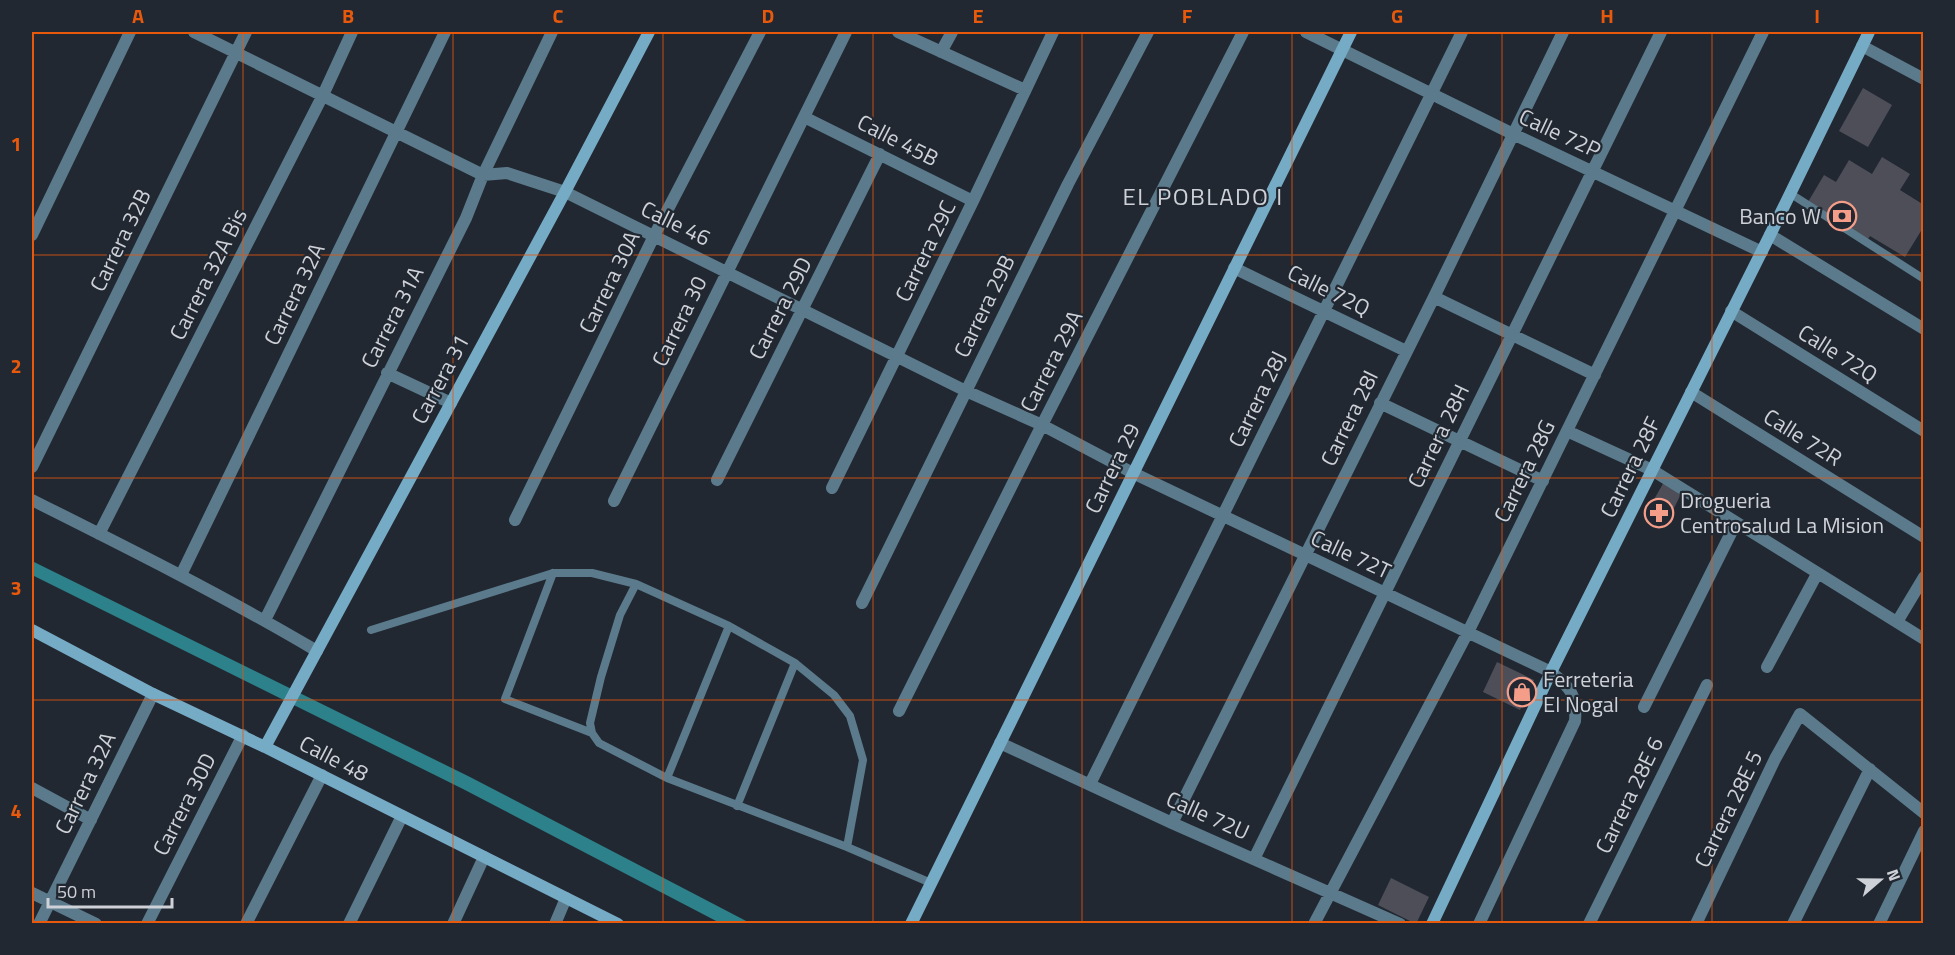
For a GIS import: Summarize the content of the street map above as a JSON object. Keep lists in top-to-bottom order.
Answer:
{
  "streets": {
    "street": [
      "Calle 72P",
      "Calle 45B",
      "Calle 46",
      "Carrera 32B",
      "Carrera 29C",
      "Carrera 32A Bis",
      "Carrera 30A",
      "Calle 72Q",
      "Carrera 32A",
      "Carrera 29B",
      "Carrera 29D",
      "Carrera 31A",
      "Carrera 30",
      "Carrera 29A",
      "Carrera 31",
      "Carrera 28J",
      "Carrera 28I",
      "Carrera 28H",
      "Calle 72R",
      "Carrera 28F",
      "Carrera 29",
      "Carrera 28G",
      "Calle 72T",
      "Calle 48",
      "Carrera 28E 6",
      "Carrera 30D",
      "Carrera 28E 5",
      "Calle 72U"
    ]
  },
  "crossings": [
    ["Calle 72P", "Carrera 28J"],
    ["Calle 72P", "Carrera 28I"],
    ["Calle 72P", "Carrera 28H"],
    ["Calle 72P", "Carrera 28F"],
    ["Calle 72P", "Carrera 29"],
    ["Calle 72P", "Carrera 28G"],
    ["Calle 45B", "Carrera 29C"],
    ["Calle 45B", "Carrera 29D"],
    ["Calle 45B", "Carrera 30"],
    ["Calle 46", "Carrera 32B"],
    ["Calle 46", "Carrera 29C"],
    ["Calle 46", "Carrera 32A Bis"],
    ["Calle 46", "Carrera 30A"],
    ["Calle 46", "Carrera 32A"],
    ["Calle 46", "Carrera 29B"],
    ["Calle 46", "Carrera 29D"],
    ["Calle 46", "Carrera 31A"],
    ["Calle 46", "Carrera 30"],
    ["Calle 46", "Carrera 29A"],
    ["Calle 46", "Carrera 31"],
    ["Calle 46", "Carrera 29"],
    ["Calle 46", "Calle 72T"],
    ["Calle 72Q", "Carrera 28J"],
    ["Calle 72Q", "Carrera 28I"],
    ["Calle 72Q", "Carrera 28F"],
    ["Calle 72Q", "Carrera 29"],
    ["Carrera 32A", "Calle 48"],
    ["Carrera 31", "Calle 48"],
    ["Carrera 28J", "Calle 72T"],
    ["Carrera 28J", "Calle 72U"],
    ["Carrera 28I", "Calle 72T"],
    ["Carrera 28I", "Calle 72U"],
    ["Carrera 28H", "Calle 72T"],
    ["Carrera 28H", "Calle 72U"],
    ["Calle 72R", "Carrera 28F"],
    ["Carrera 28F", "Calle 72T"],
    ["Carrera 29", "Calle 72T"],
    ["Carrera 29", "Calle 72U"],
    ["Carrera 28G", "Calle 72T"],
    ["Carrera 28G", "Calle 72U"],
    ["Calle 48", "Carrera 30D"]
  ],
  "districts": ["EL POBLADO I"],
  "places": {
    "bank": ["Banco W"],
    "pharmacy": ["Drogueria Centrosalud La Mision"],
    "shop": ["Ferreteria El Nogal"]
  },
  "scale_bar": "50 m",
  "north": "right",
  "grid": {
    "columns": [
      "A",
      "B",
      "C",
      "D",
      "E",
      "F",
      "G",
      "H",
      "I"
    ],
    "rows": [
      "1",
      "2",
      "3",
      "4"
    ]
  }
}
